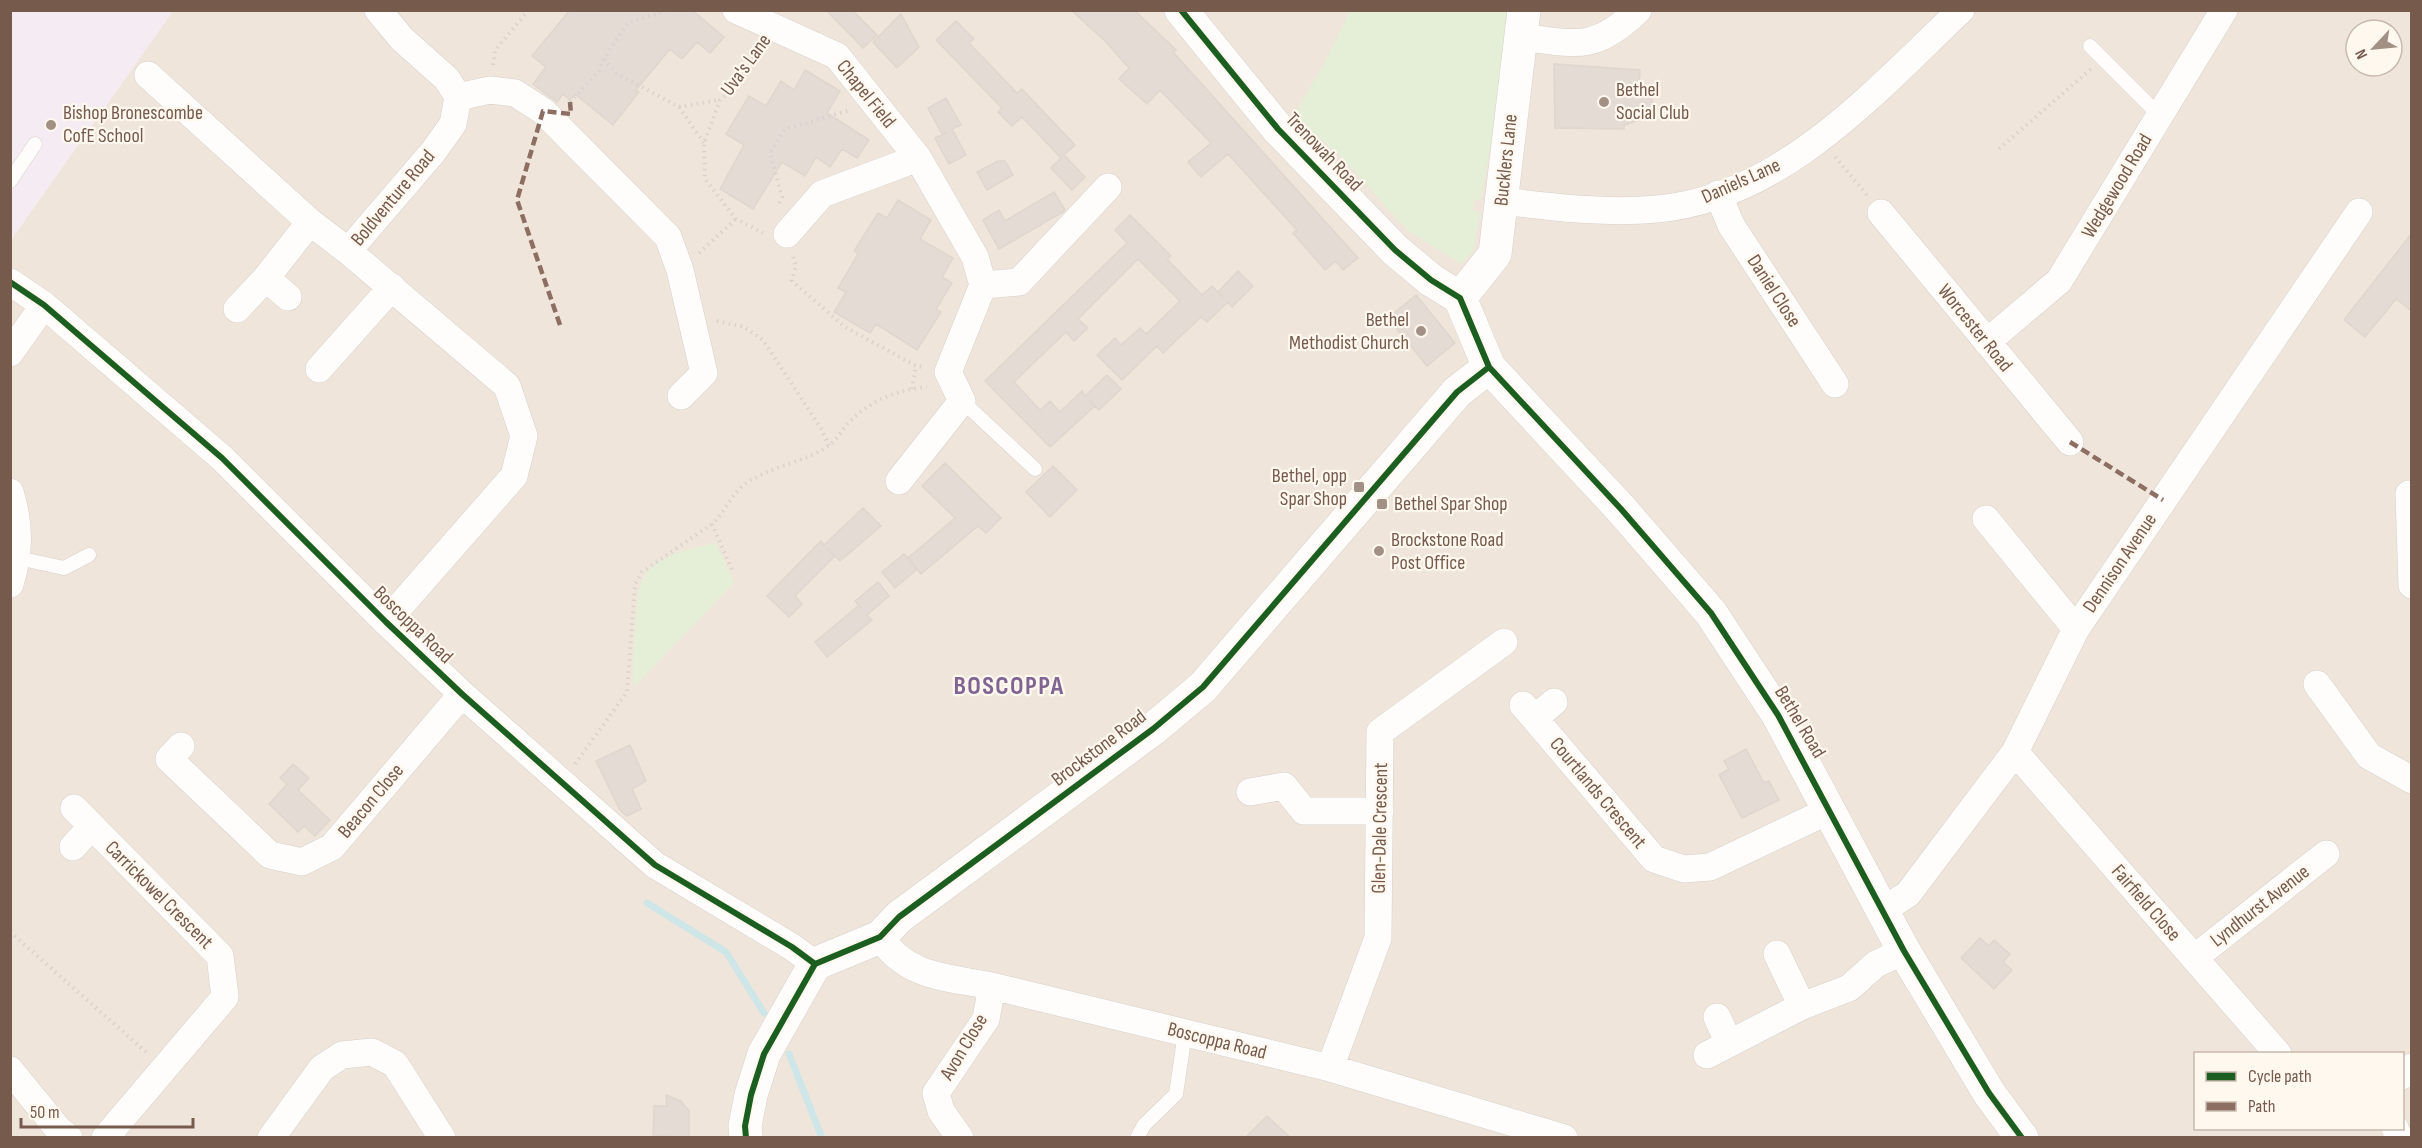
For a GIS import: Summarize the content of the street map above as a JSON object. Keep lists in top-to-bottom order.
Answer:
{
  "streets": {
    "street": [
      "Chapel Field",
      "Trenowah Road",
      "Bucklers Lane",
      "Daniels Lane",
      "Wedgewood Road",
      "Boldventure Road",
      "Daniel Close",
      "Worcester Road",
      "Dennison Avenue",
      "Boscoppa Road",
      "Bethel Road",
      "Brockstone Road",
      "Courtlands Crescent",
      "Beacon Close",
      "Glen-Dale Crescent",
      "Carrickowel Crescent",
      "Fairfield Close",
      "Lyndhurst Avenue",
      "Avon Close"
    ],
    "path": ["Uva's Lane"]
  },
  "crossings": [
    ["Uva's Lane", "Chapel Field"],
    ["Trenowah Road", "Bucklers Lane"],
    ["Bucklers Lane", "Daniels Lane"],
    ["Daniels Lane", "Daniel Close"],
    ["Wedgewood Road", "Worcester Road"],
    ["Boldventure Road", "Boscoppa Road"],
    ["Dennison Avenue", "Bethel Road"],
    ["Dennison Avenue", "Fairfield Close"],
    ["Boscoppa Road", "Brockstone Road"],
    ["Boscoppa Road", "Beacon Close"],
    ["Boscoppa Road", "Glen-Dale Crescent"],
    ["Boscoppa Road", "Avon Close"],
    ["Bethel Road", "Brockstone Road"],
    ["Bethel Road", "Courtlands Crescent"],
    ["Fairfield Close", "Lyndhurst Avenue"]
  ],
  "districts": ["BOSCOPPA"],
  "places": {
    "other": [
      "Bethel Social Club",
      "Bishop Bronescombe CofE School",
      "Bethel Methodist Church",
      "Brockstone Road Post Office"
    ],
    "transit": ["Bethel, opp Spar Shop", "Bethel Spar Shop"]
  },
  "legend": ["Cycle path", "Path"],
  "scale_bar": "50 m",
  "north": "bottom left"
}
